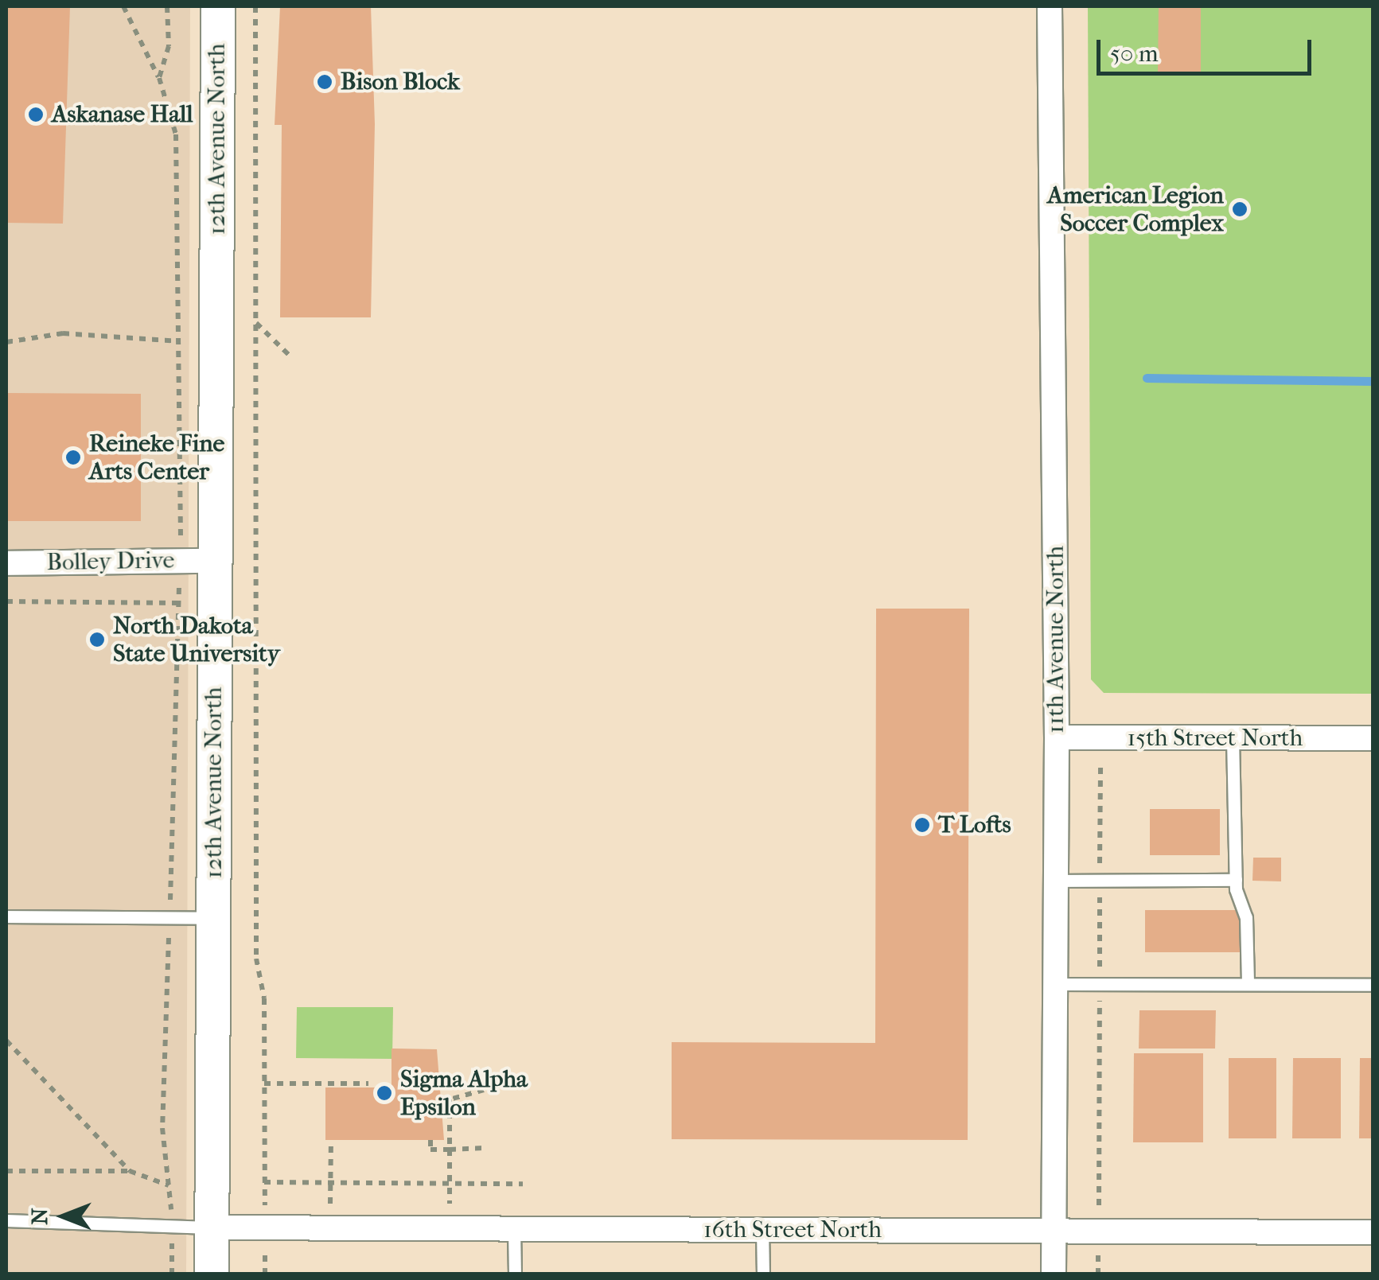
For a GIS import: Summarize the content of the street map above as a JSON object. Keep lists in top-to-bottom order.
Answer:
{
  "streets": {
    "main road": ["12th Avenue North"],
    "street": [
      "Bolley Drive",
      "11th Avenue North",
      "15th Street North",
      "16th Street North"
    ]
  },
  "crossings": [
    ["12th Avenue North", "Bolley Drive"],
    ["12th Avenue North", "16th Street North"],
    ["11th Avenue North", "15th Street North"],
    ["11th Avenue North", "16th Street North"]
  ],
  "places": [
    "Bison Block",
    "Askanase Hall",
    "American Legion Soccer Complex",
    "Reineke Fine Arts Center",
    "North Dakota State University",
    "T Lofts",
    "Sigma Alpha Epsilon"
  ],
  "scale_bar": "50 m",
  "north": "left"
}
